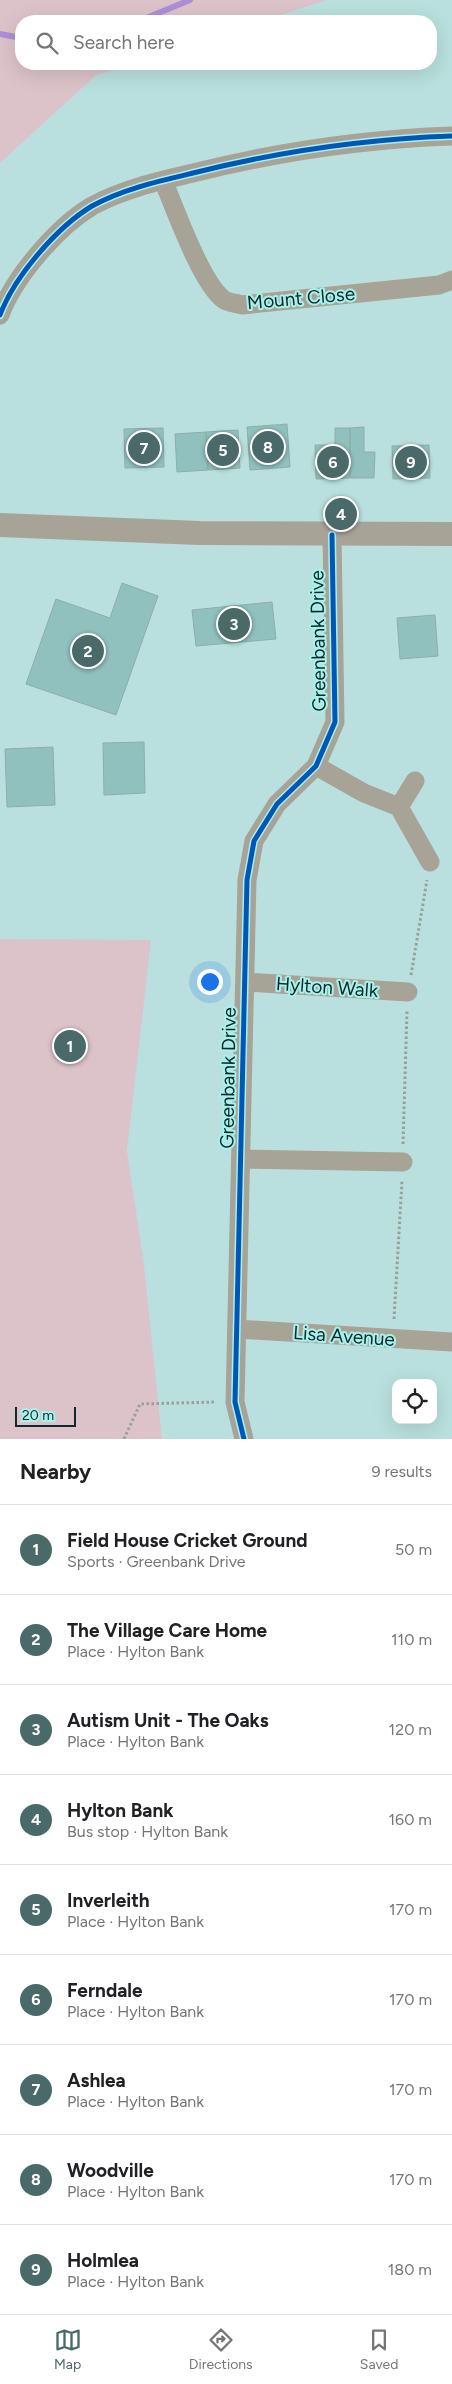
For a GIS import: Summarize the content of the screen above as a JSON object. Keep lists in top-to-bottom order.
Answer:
{
  "streets": {
    "street": [
      "Mount Close",
      "Greenbank Drive",
      "Hylton Walk",
      "Lisa Avenue"
    ]
  },
  "crossings": [
    ["Greenbank Drive", "Hylton Walk"],
    ["Greenbank Drive", "Lisa Avenue"]
  ],
  "scale_bar": "20 m",
  "page": {
    "search": "Search here",
    "pins": [
      "8",
      "7",
      "5",
      "6",
      "9",
      "4",
      "3",
      "2",
      "1"
    ],
    "scale": "20 m",
    "heading": ["Nearby", "9 results"],
    "list": [
      {
        "mark": "1",
        "name": "Field House Cricket Ground",
        "note": "Sports · Greenbank Drive",
        "value": "50 m"
      },
      {
        "mark": "2",
        "name": "The Village Care Home",
        "note": "Place · Hylton Bank",
        "value": "110 m"
      },
      {
        "mark": "3",
        "name": "Autism Unit - The Oaks",
        "note": "Place · Hylton Bank",
        "value": "120 m"
      },
      {
        "mark": "4",
        "name": "Hylton Bank",
        "note": "Bus stop · Hylton Bank",
        "value": "160 m"
      },
      {
        "mark": "5",
        "name": "Inverleith",
        "note": "Place · Hylton Bank",
        "value": "170 m"
      },
      {
        "mark": "6",
        "name": "Ferndale",
        "note": "Place · Hylton Bank",
        "value": "170 m"
      },
      {
        "mark": "7",
        "name": "Ashlea",
        "note": "Place · Hylton Bank",
        "value": "170 m"
      },
      {
        "mark": "8",
        "name": "Woodville",
        "note": "Place · Hylton Bank",
        "value": "170 m"
      },
      {
        "mark": "9",
        "name": "Holmlea",
        "note": "Place · Hylton Bank",
        "value": "180 m"
      }
    ],
    "nav": ["Map", "Directions", "Saved"]
  }
}
